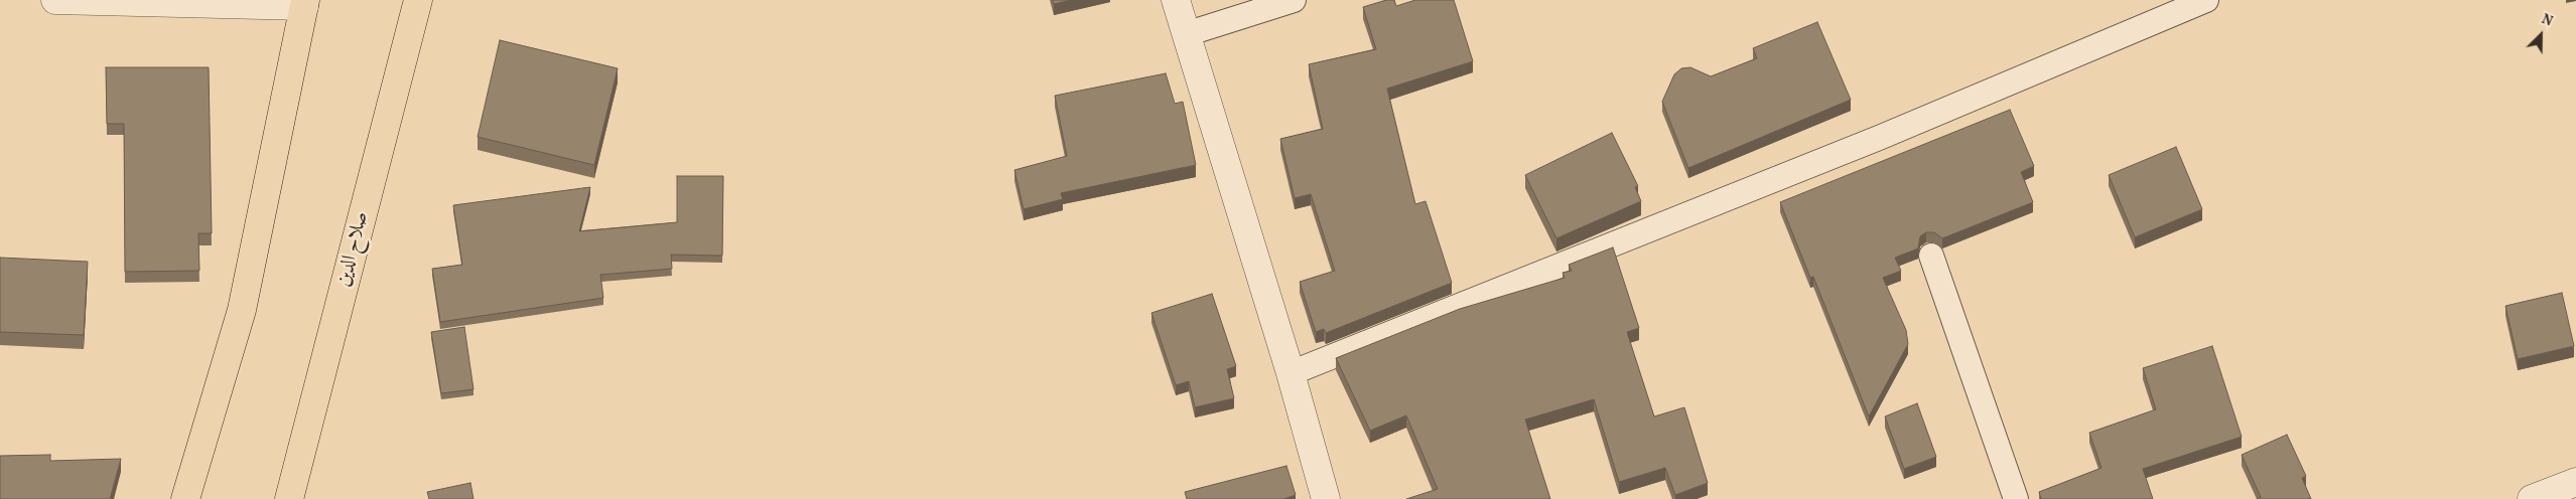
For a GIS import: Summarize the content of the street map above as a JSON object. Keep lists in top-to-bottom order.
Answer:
{
  "streets": {
    "highway": ["صلاح الدين"]
  },
  "north": "top right"
}
